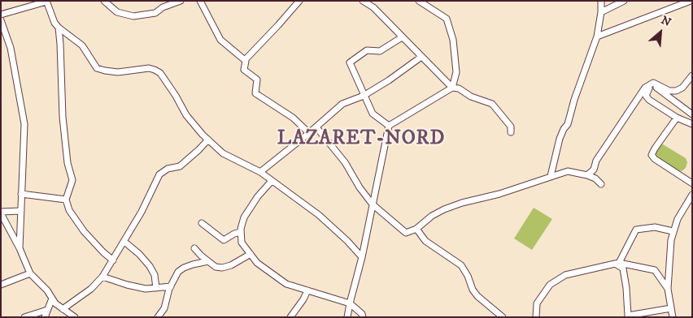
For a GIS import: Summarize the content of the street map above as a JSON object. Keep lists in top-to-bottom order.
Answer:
{
  "districts": ["LAZARET-NORD"],
  "north": "top right"
}
